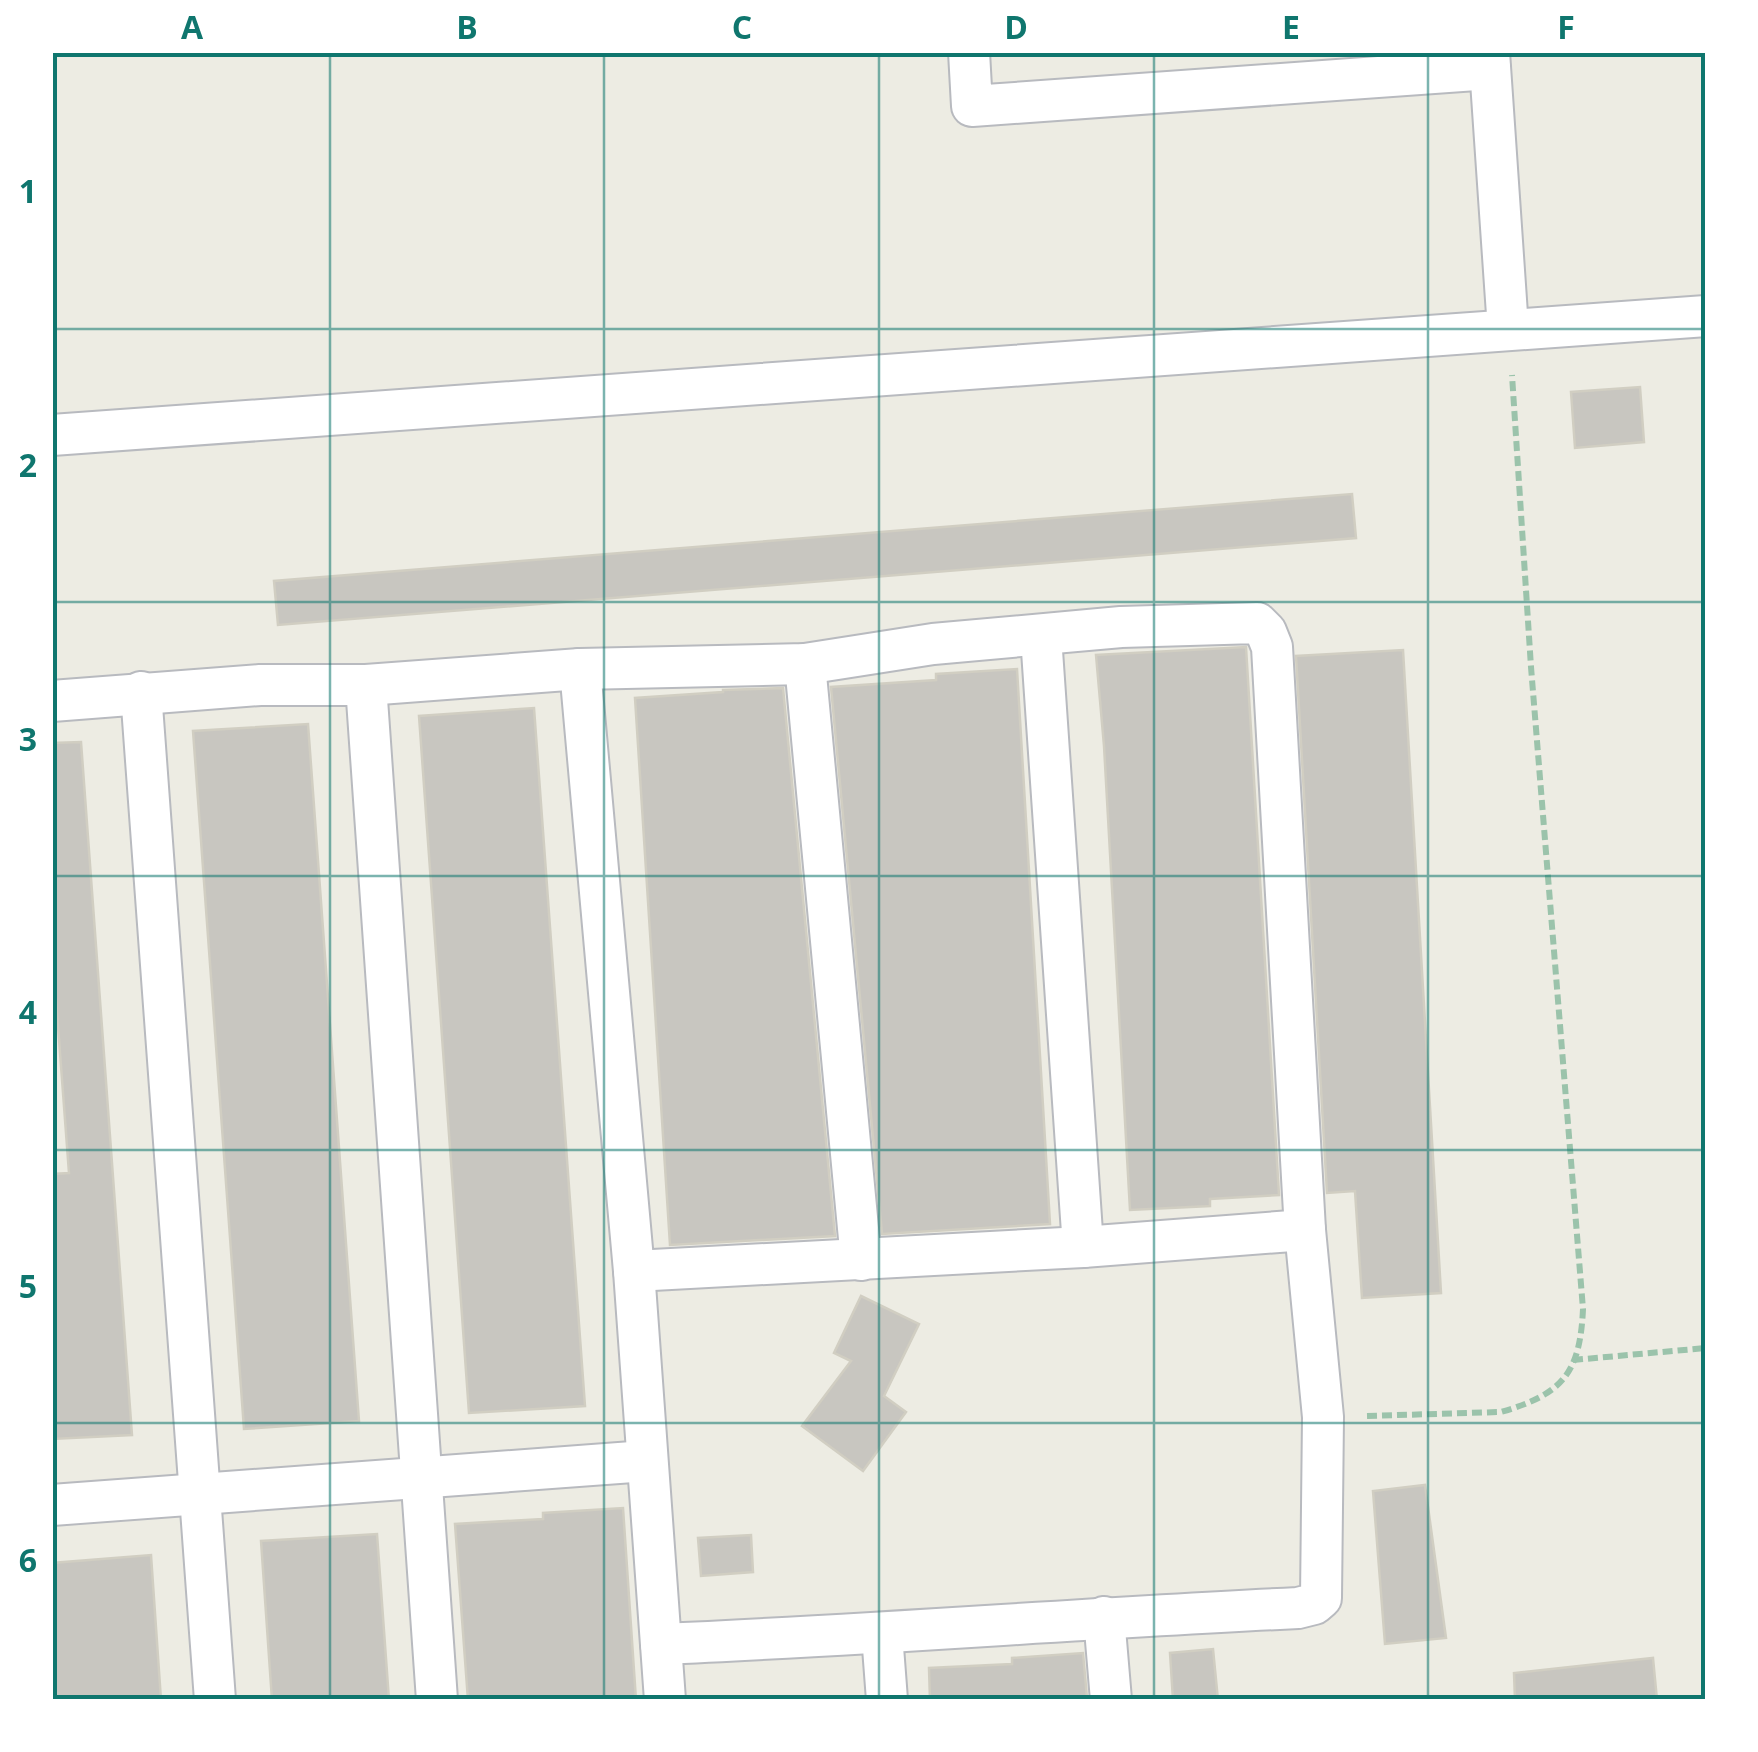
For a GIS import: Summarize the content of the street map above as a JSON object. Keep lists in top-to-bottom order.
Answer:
{
  "grid": {
    "columns": [
      "A",
      "B",
      "C",
      "D",
      "E",
      "F"
    ],
    "rows": [
      "1",
      "2",
      "3",
      "4",
      "5",
      "6"
    ]
  }
}
